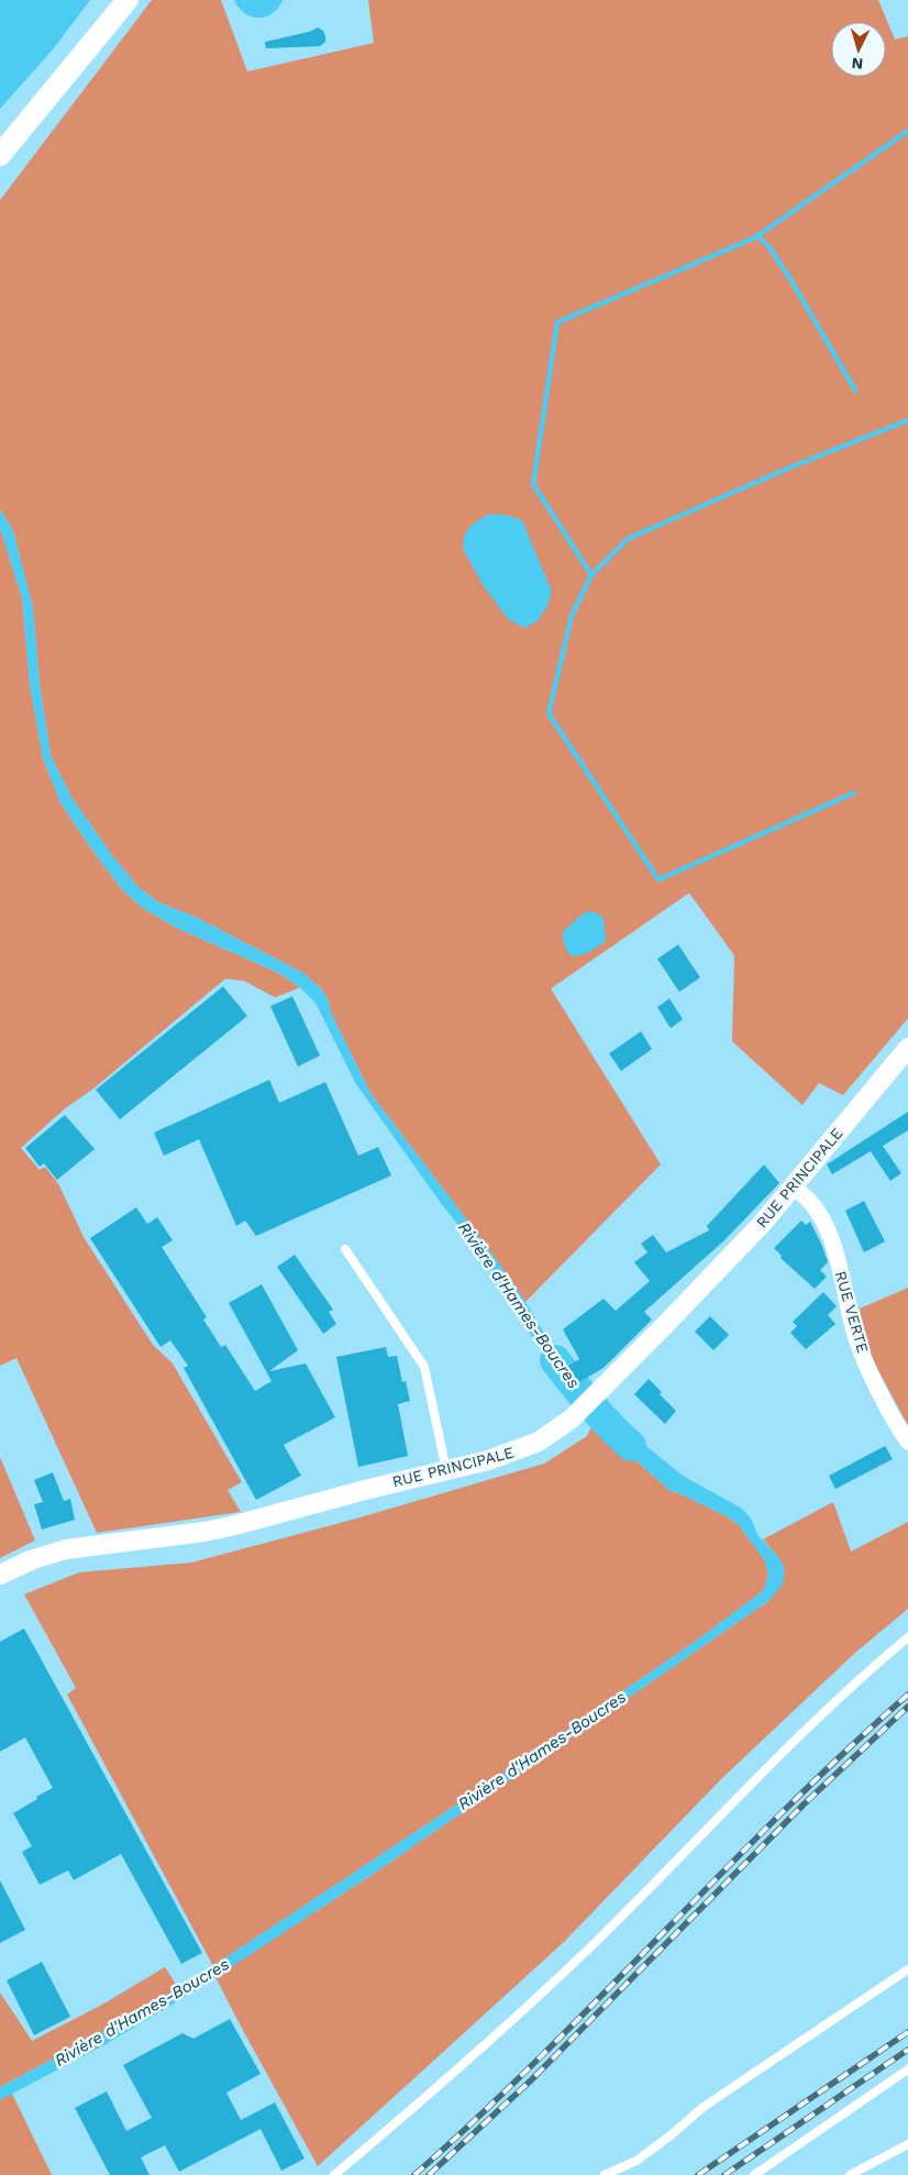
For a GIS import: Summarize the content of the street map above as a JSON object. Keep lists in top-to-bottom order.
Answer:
{
  "streets": {
    "street": ["RUE PRINCIPALE", "RUE VERTE"]
  },
  "crossings": [
    ["RUE PRINCIPALE", "RUE VERTE"]
  ],
  "water": ["Rivière d'Hames-Boucres"],
  "north": "bottom"
}
